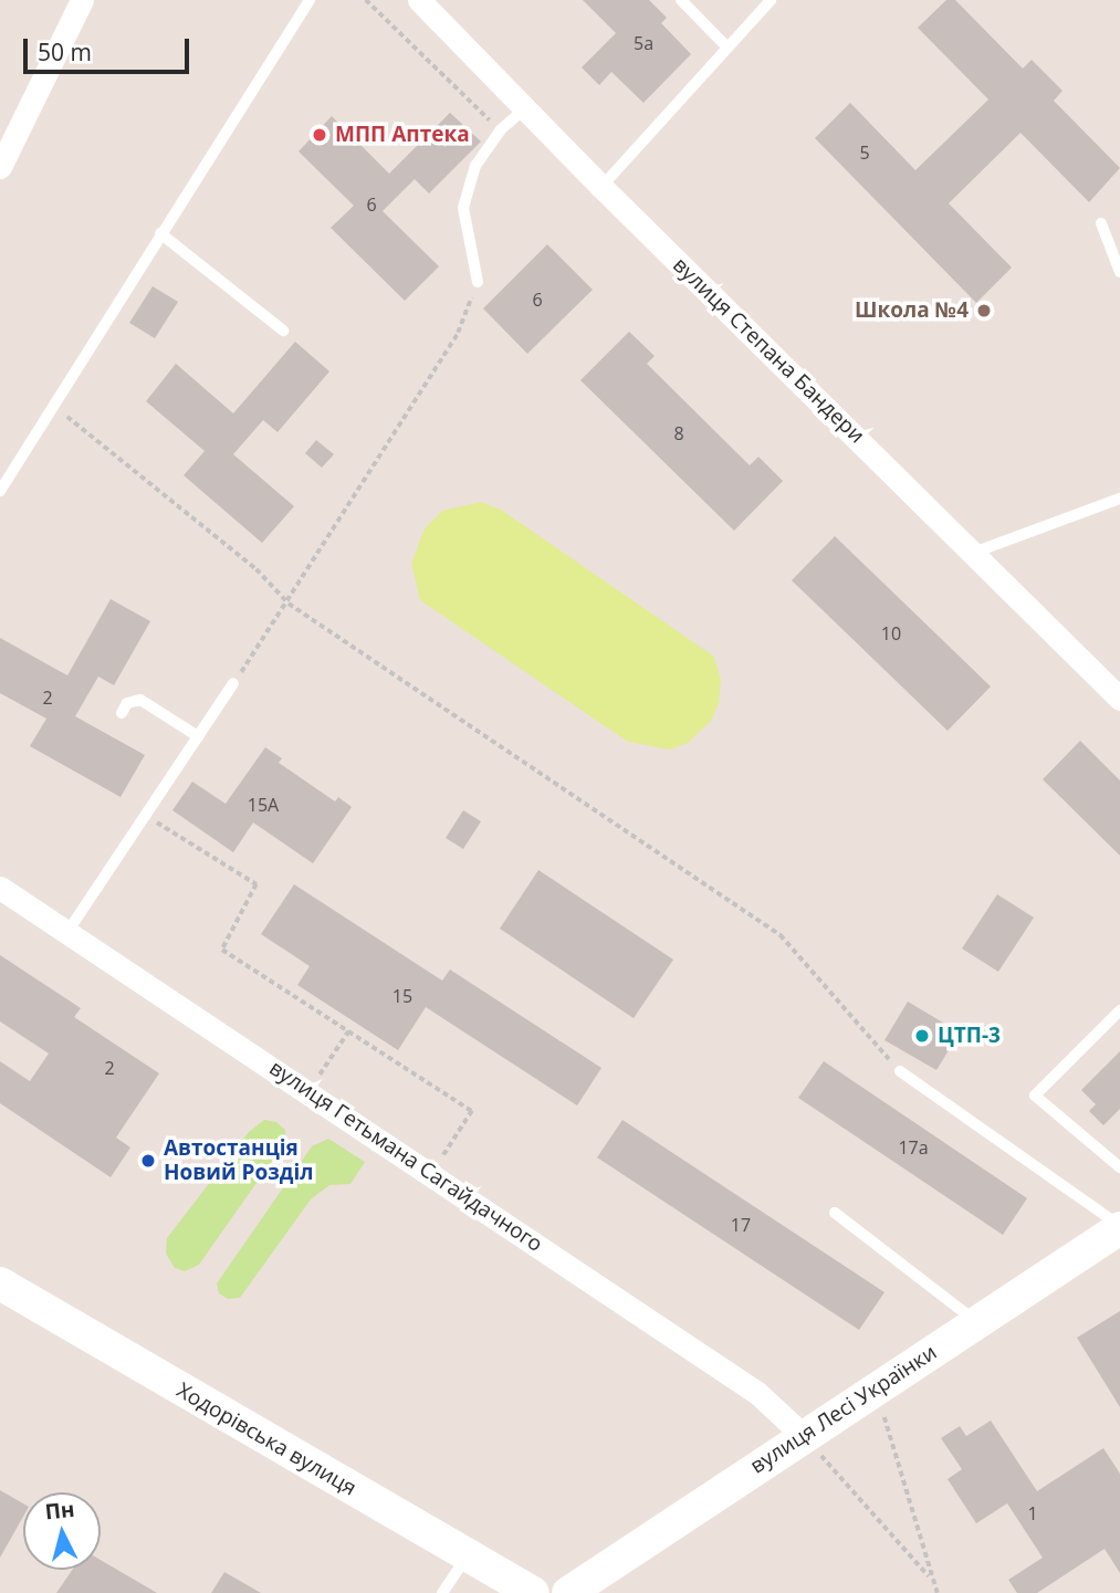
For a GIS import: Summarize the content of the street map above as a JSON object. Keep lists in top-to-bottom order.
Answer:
{
  "streets": {
    "street": [
      "вулиця Степана Бандери",
      "вулиця Гетьмана Сагайдачного",
      "вулиця Лесі Українки",
      "Ходорівська вулиця"
    ]
  },
  "crossings": [
    ["вулиця Гетьмана Сагайдачного", "вулиця Лесі Українки"]
  ],
  "places": [
    "МПП Аптека",
    "Школа №4",
    "ЦТП-3",
    "Автостанція Новий Розділ"
  ],
  "house_numbers": [
    "5а",
    "5",
    "6",
    "6",
    "8",
    "10",
    "2",
    "15А",
    "15",
    "2",
    "17а",
    "17",
    "1"
  ],
  "scale_bar": "50 m",
  "north": "top"
}
